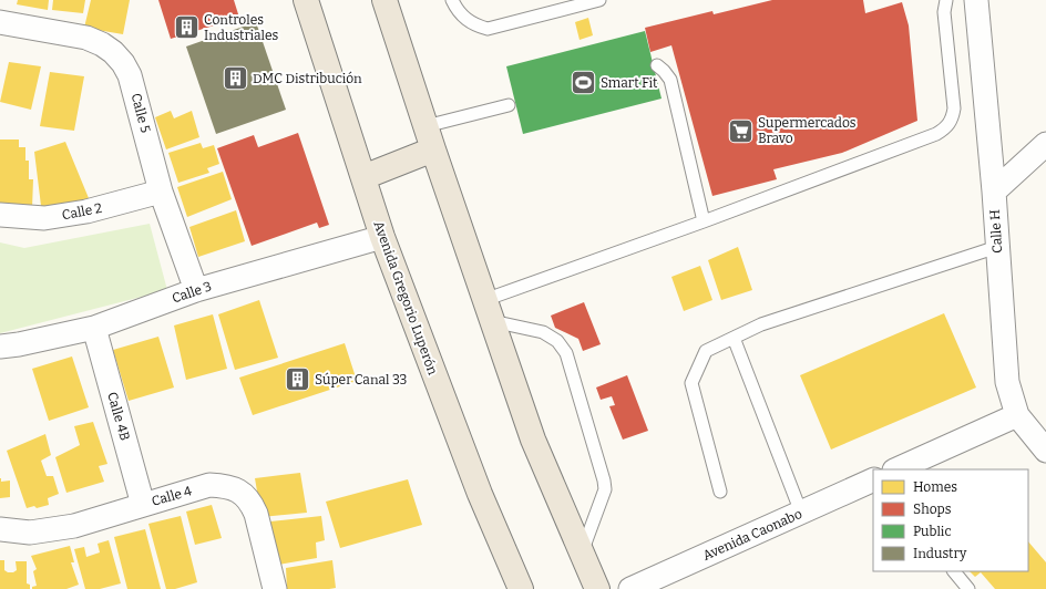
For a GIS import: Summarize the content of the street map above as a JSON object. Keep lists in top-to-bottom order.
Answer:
{
  "streets": {
    "main road": ["Avenida Gregorio Luperón"],
    "street": [
      "Calle 5",
      "Calle 2",
      "Calle H",
      "Calle 3",
      "Calle 4B",
      "Calle 4",
      "Avenida Caonabo"
    ]
  },
  "crossings": [
    ["Calle 5", "Calle 2"],
    ["Calle 5", "Calle 3"],
    ["Calle 3", "Avenida Gregorio Luperón"],
    ["Calle 3", "Calle 4B"],
    ["Calle 4B", "Calle 4"]
  ],
  "places": {
    "building": ["Controles Industriales", "DMC Distribución", "Súper Canal 33"],
    "sports": ["Smart Fit"],
    "supermarket": ["Supermercados Bravo"]
  },
  "legend": [
    "Homes",
    "Shops",
    "Public",
    "Industry"
  ]
}
